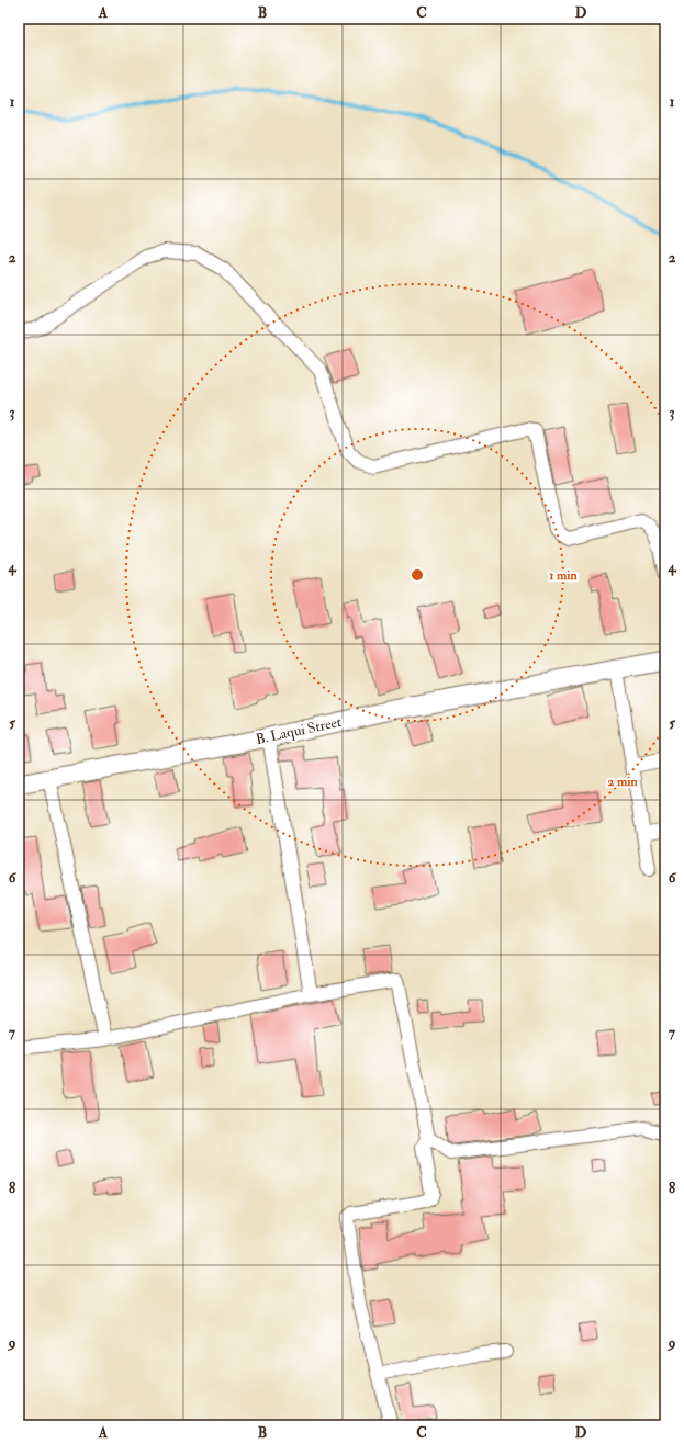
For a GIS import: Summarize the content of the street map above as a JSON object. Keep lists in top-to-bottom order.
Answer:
{
  "streets": {
    "main road": ["B. Laqui Street"]
  },
  "grid": {
    "columns": [
      "A",
      "B",
      "C",
      "D"
    ],
    "rows": [
      "1",
      "2",
      "3",
      "4",
      "5",
      "6",
      "7",
      "8",
      "9"
    ]
  },
  "rings": ["1 min", "2 min"]
}
